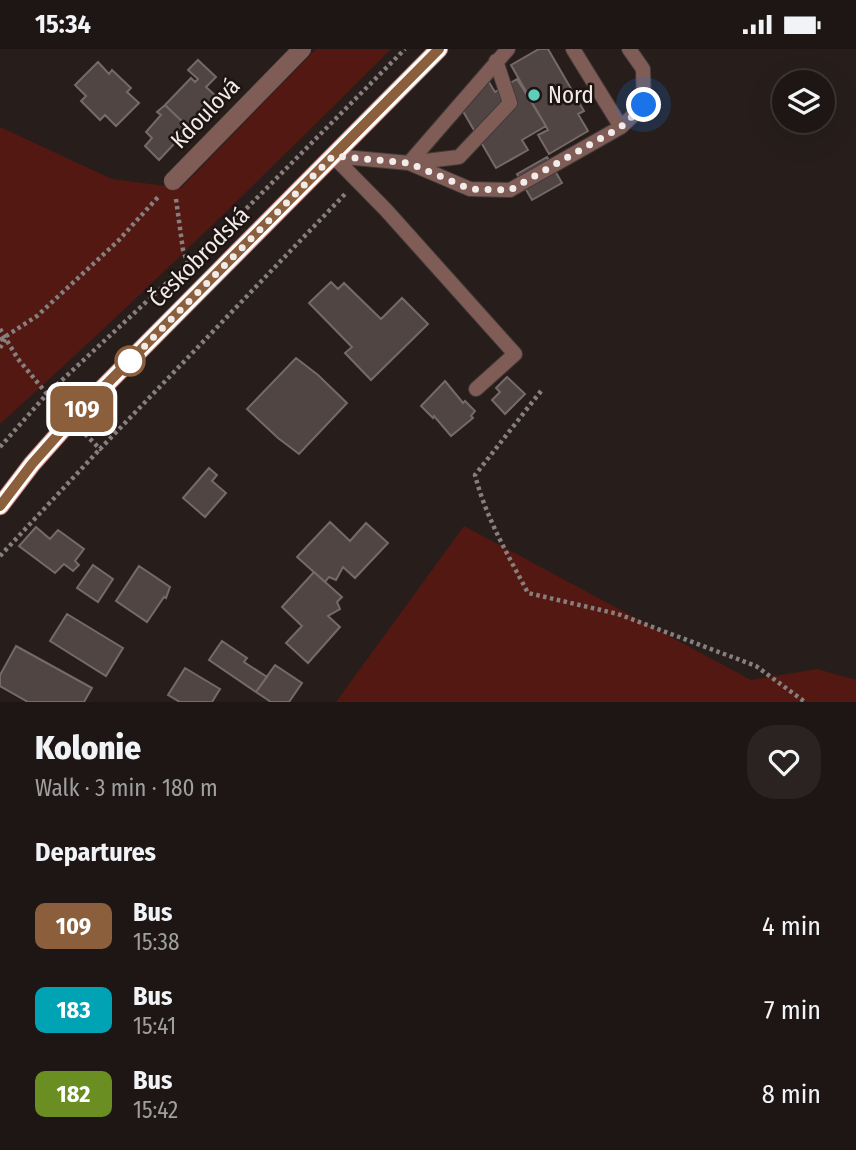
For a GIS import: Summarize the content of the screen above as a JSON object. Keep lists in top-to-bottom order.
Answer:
{
  "streets": {
    "main road": ["Českobrodská"],
    "street": ["Kdoulová"]
  },
  "places": ["Nord"],
  "lines": ["bus line 109"],
  "page": {
    "status": "15:34",
    "on_map": "109",
    "heading": [
      ["Kolonie", "Walk · 3 min · 180 m"],
      "Departures"
    ],
    "list": [
      {
        "mark": "109",
        "name": "Bus",
        "note": "15:38",
        "value": "4 min"
      },
      {
        "mark": "183",
        "name": "Bus",
        "note": "15:41",
        "value": "7 min"
      },
      {
        "mark": "182",
        "name": "Bus",
        "note": "15:42",
        "value": "8 min"
      }
    ]
  }
}
